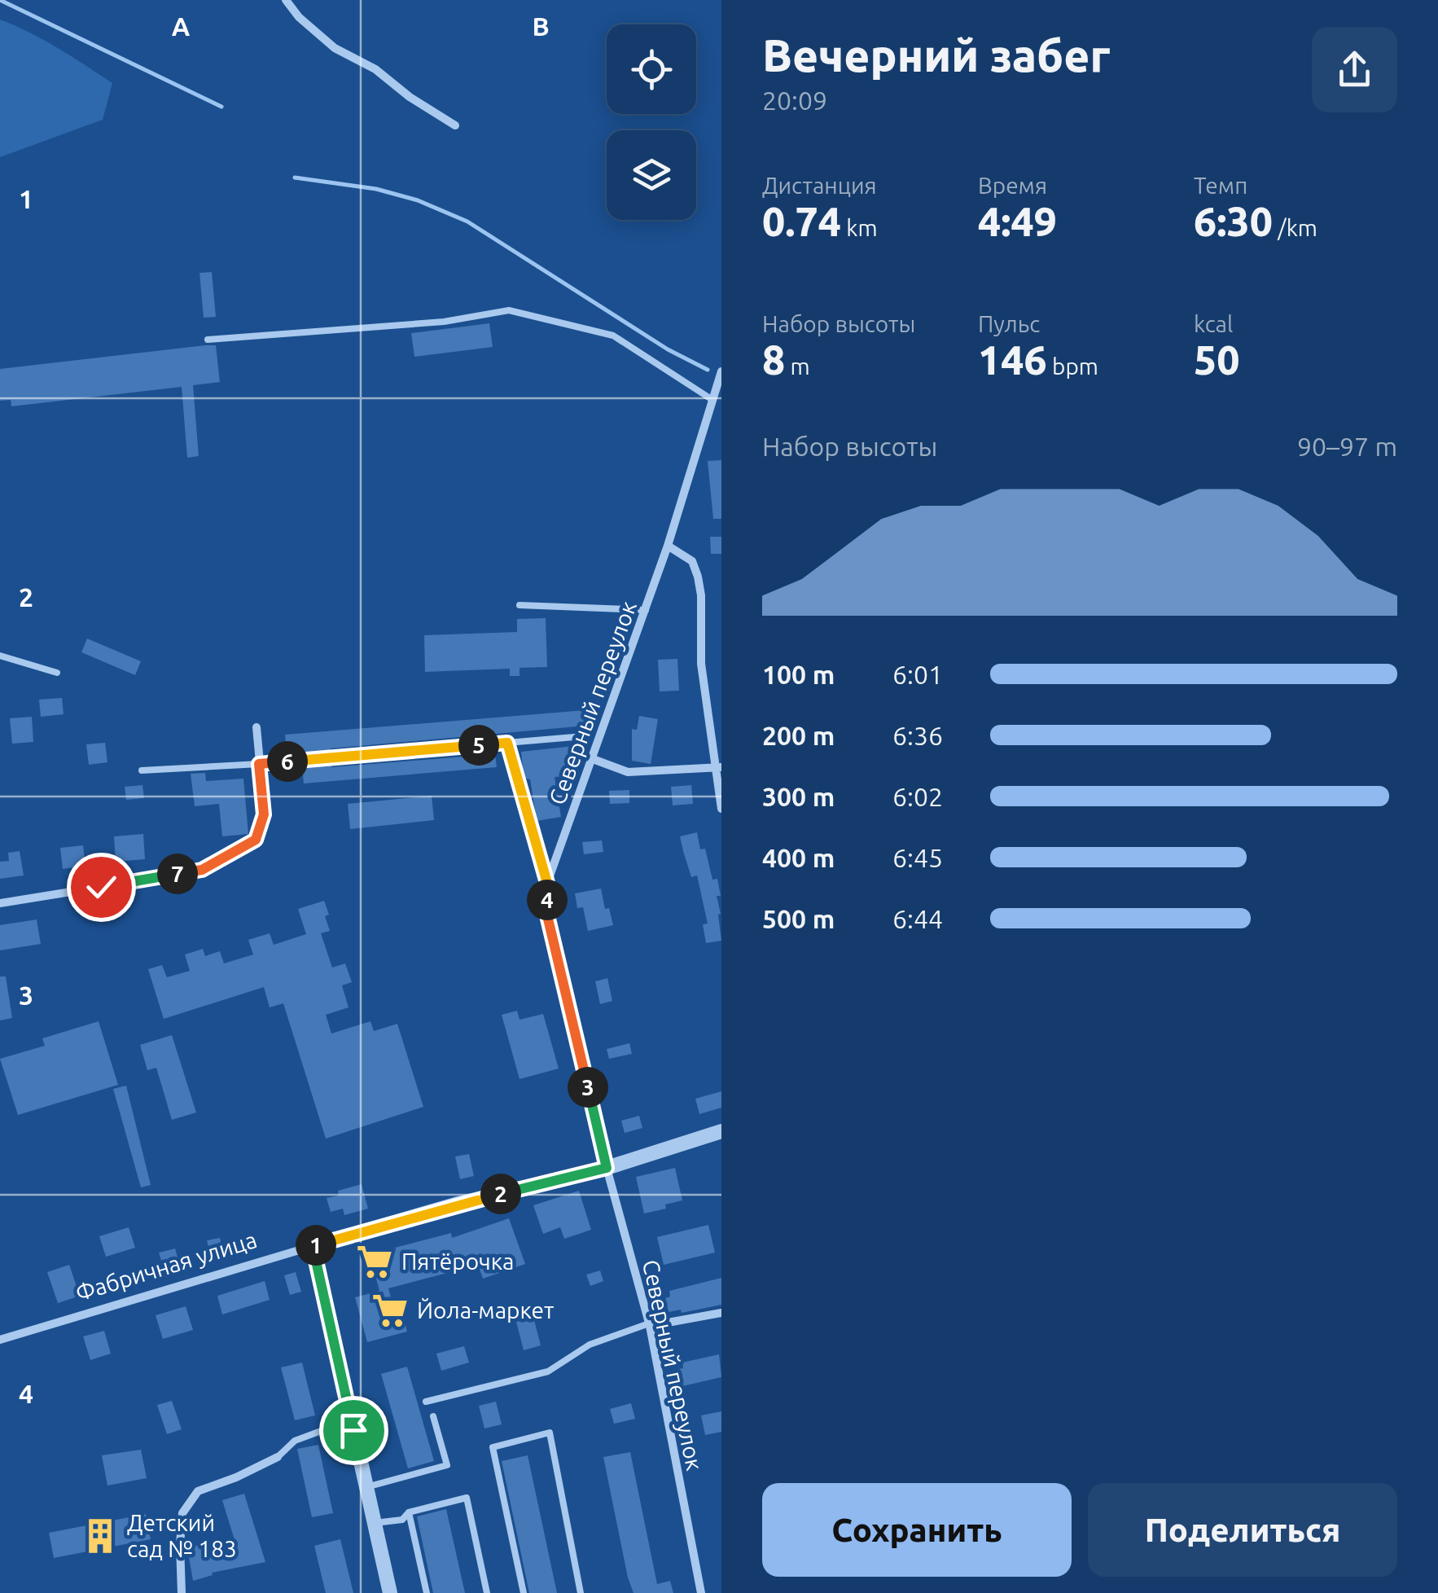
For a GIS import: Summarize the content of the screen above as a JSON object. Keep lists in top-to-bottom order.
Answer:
{
  "streets": {
    "street": ["Северный переулок", "Фабричная улица"]
  },
  "crossings": [
    ["Северный переулок", "Фабричная улица"]
  ],
  "places": {
    "supermarket": ["Пятёрочка", "Йола-маркет"],
    "building": ["Детский сад № 183"]
  },
  "page": {
    "heading": ["Вечерний забег", "20:09"],
    "stats": [
      ["Дистанция", "0.74 km"],
      ["Время", "4:49"],
      ["Темп", "6:30 /km"],
      ["Набор высоты", "8 m"],
      ["Пульс", "146 bpm"],
      ["kcal", "50"]
    ],
    "chart": ["Набор высоты", "90–97 m"],
    "list": [
      {
        "name": "100 m",
        "note": "6:01"
      },
      {
        "name": "200 m",
        "note": "6:36"
      },
      {
        "name": "300 m",
        "note": "6:02"
      },
      {
        "name": "400 m",
        "note": "6:45"
      },
      {
        "name": "500 m",
        "note": "6:44"
      }
    ],
    "pins": [
      "5",
      "6",
      "7",
      "4",
      "3",
      "2",
      "1"
    ],
    "buttons": ["Сохранить", "Поделиться"]
  },
  "grid": {
    "columns": ["A", "B"],
    "rows": [
      "1",
      "2",
      "3",
      "4"
    ]
  }
}
